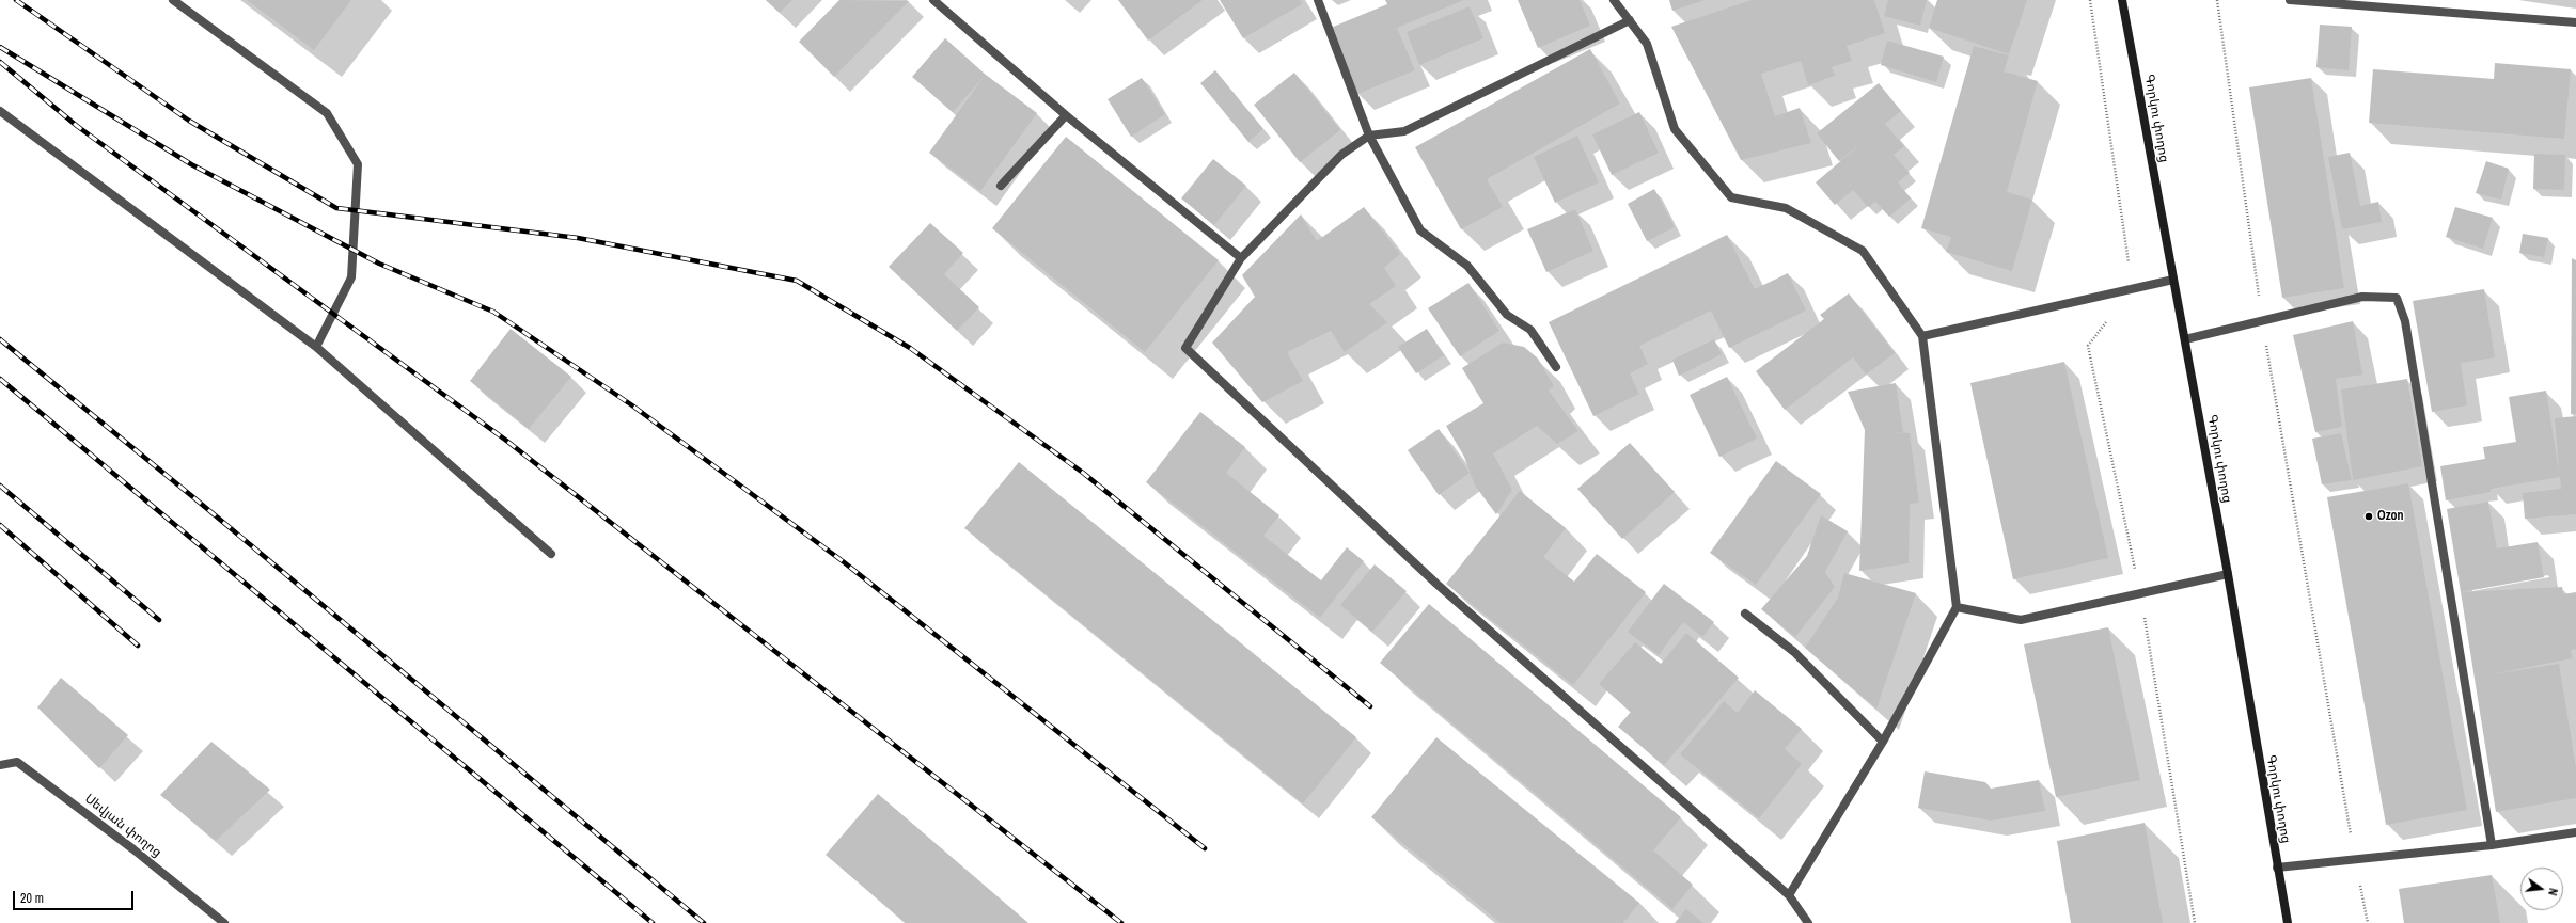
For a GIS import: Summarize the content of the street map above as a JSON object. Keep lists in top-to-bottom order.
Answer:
{
  "streets": {
    "main road": ["Գորկու փողոց"],
    "street": ["Սեվյան փողոց"]
  },
  "places": ["Ozon"],
  "scale_bar": "20 m",
  "north": "right"
}
